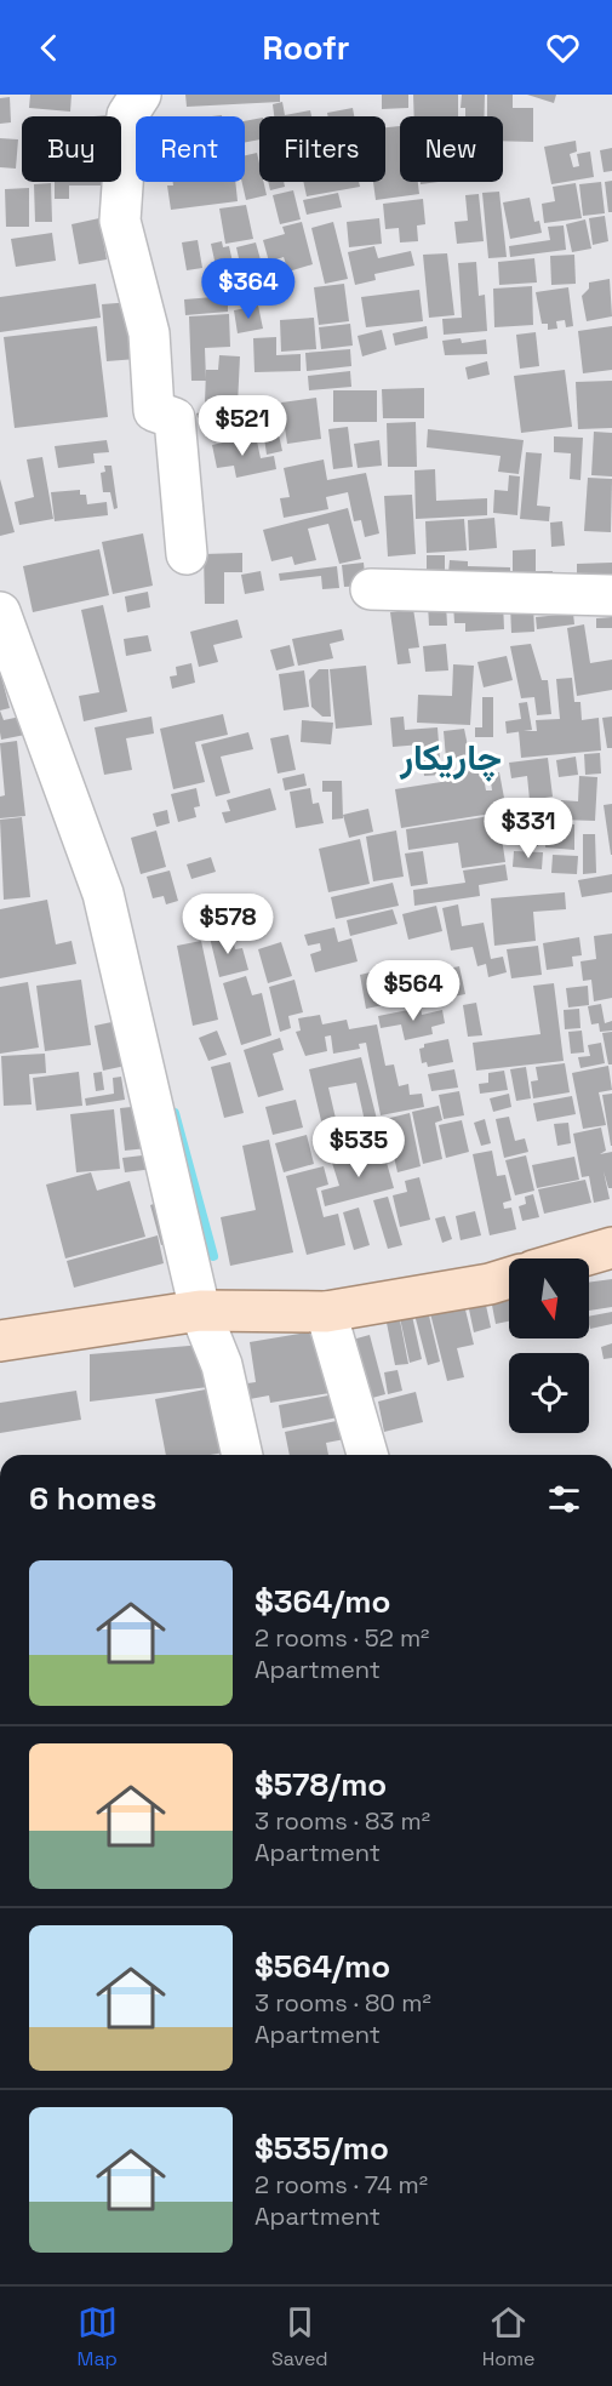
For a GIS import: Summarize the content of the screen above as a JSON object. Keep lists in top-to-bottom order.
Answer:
{
  "districts": ["چاریکار"],
  "north": "bottom",
  "page": {
    "header": "Roofr",
    "chip": [
      "Buy",
      "Rent",
      "Filters",
      "New"
    ],
    "price": [
      "$364",
      "$521",
      "$331",
      "$578",
      "$564",
      "$535"
    ],
    "heading": "6 homes",
    "list": [
      {
        "name": "$364/mo",
        "note": "2 rooms · 52 m² · Apartment"
      },
      {
        "name": "$578/mo",
        "note": "3 rooms · 83 m² · Apartment"
      },
      {
        "name": "$564/mo",
        "note": "3 rooms · 80 m² · Apartment"
      },
      {
        "name": "$535/mo",
        "note": "2 rooms · 74 m² · Apartment"
      }
    ],
    "tabs": ["Map", "Saved", "Home"]
  }
}
